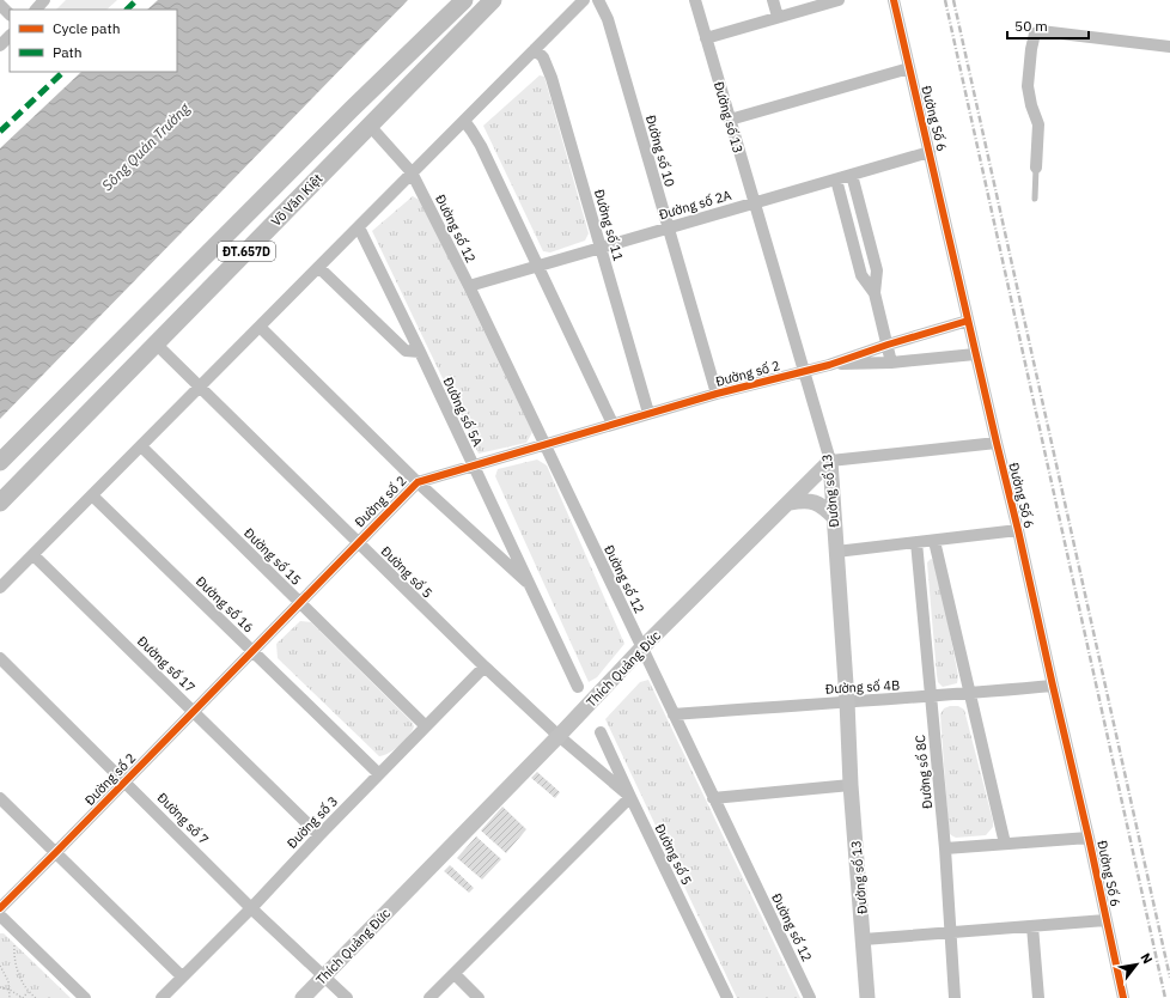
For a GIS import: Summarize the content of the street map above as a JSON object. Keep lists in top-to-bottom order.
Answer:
{
  "streets": {
    "main road": ["Võ Văn Kiệt", "ĐT.657D"],
    "street": [
      "Đường số 13",
      "Đường Số 6",
      "Đường số 10",
      "Đường số 2A",
      "Đường số 11",
      "Đường số 12",
      "Đường số 2",
      "Đường số 5A",
      "Đường số 15",
      "Đường số 5",
      "Đường số 16",
      "Đường số 17",
      "Thích Quảng Đức",
      "Đường số 4B",
      "Đường số 8C",
      "Đường số 7",
      "Đường số 3"
    ]
  },
  "crossings": [
    ["Đường số 13", "Đường số 2A"],
    ["Đường số 13", "Đường số 2"],
    ["Đường số 13", "Thích Quảng Đức"],
    ["Đường số 13", "Đường số 4B"],
    ["Đường Số 6", "Đường số 2A"],
    ["Đường Số 6", "Đường số 2"],
    ["Đường Số 6", "Đường số 4B"],
    ["Đường số 10", "Đường số 2A"],
    ["Đường số 10", "Đường số 2"],
    ["Võ Văn Kiệt", "Đường số 12"],
    ["Võ Văn Kiệt", "Đường số 5"],
    ["Đường số 2A", "Đường số 11"],
    ["Đường số 2A", "Đường số 12"],
    ["Đường số 11", "Đường số 2"],
    ["Đường số 12", "Đường số 2"],
    ["Đường số 12", "Thích Quảng Đức"],
    ["Đường số 12", "Đường số 4B"],
    ["Đường số 2", "Đường số 5A"],
    ["Đường số 2", "Đường số 15"],
    ["Đường số 2", "Đường số 5"],
    ["Đường số 2", "Đường số 16"],
    ["Đường số 2", "Đường số 17"],
    ["Đường số 2", "Đường số 7"],
    ["Đường số 15", "Đường số 3"],
    ["Đường số 5", "Thích Quảng Đức"],
    ["Đường số 5", "Đường số 3"],
    ["Đường số 16", "Đường số 3"],
    ["Đường số 17", "Đường số 3"],
    ["Thích Quảng Đức", "Đường số 7"],
    ["Đường số 4B", "Đường số 8C"],
    ["Đường số 7", "Đường số 3"]
  ],
  "water": ["Sông Quán Trường"],
  "legend": ["Cycle path", "Path"],
  "scale_bar": "50 m",
  "north": "top right"
}
